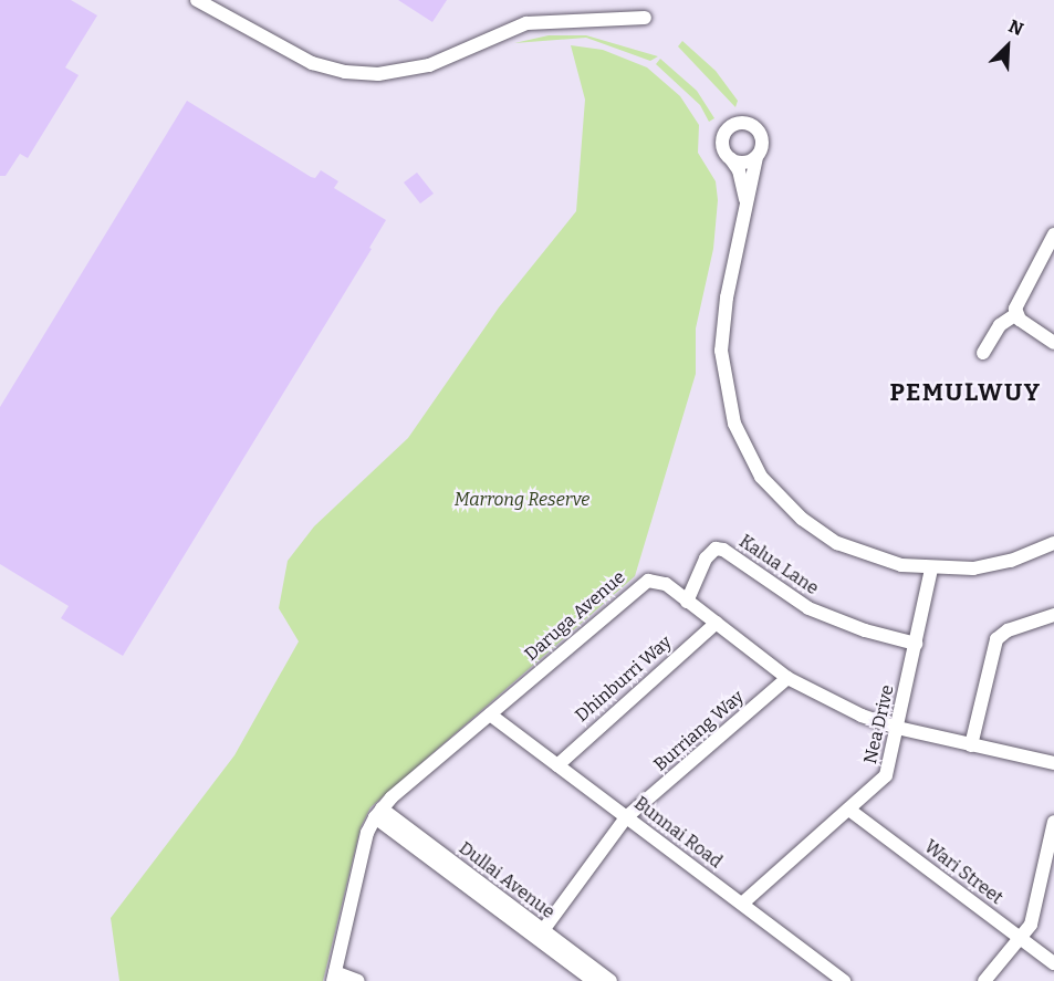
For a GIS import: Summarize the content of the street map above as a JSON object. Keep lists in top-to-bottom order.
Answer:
{
  "streets": {
    "street": [
      "Kalua Lane",
      "Daruga Avenue",
      "Dhinburri Way",
      "Nea Drive",
      "Burriang Way",
      "Bunnai Road",
      "Wari Street",
      "Dullai Avenue"
    ]
  },
  "crossings": [
    ["Kalua Lane", "Daruga Avenue"],
    ["Kalua Lane", "Nea Drive"],
    ["Daruga Avenue", "Dhinburri Way"],
    ["Daruga Avenue", "Nea Drive"],
    ["Daruga Avenue", "Burriang Way"],
    ["Daruga Avenue", "Bunnai Road"],
    ["Daruga Avenue", "Dullai Avenue"],
    ["Dhinburri Way", "Bunnai Road"],
    ["Nea Drive", "Bunnai Road"],
    ["Nea Drive", "Wari Street"],
    ["Burriang Way", "Bunnai Road"],
    ["Burriang Way", "Dullai Avenue"]
  ],
  "districts": ["PEMULWUY"],
  "parks": ["Marrong Reserve"],
  "north": "top right"
}
